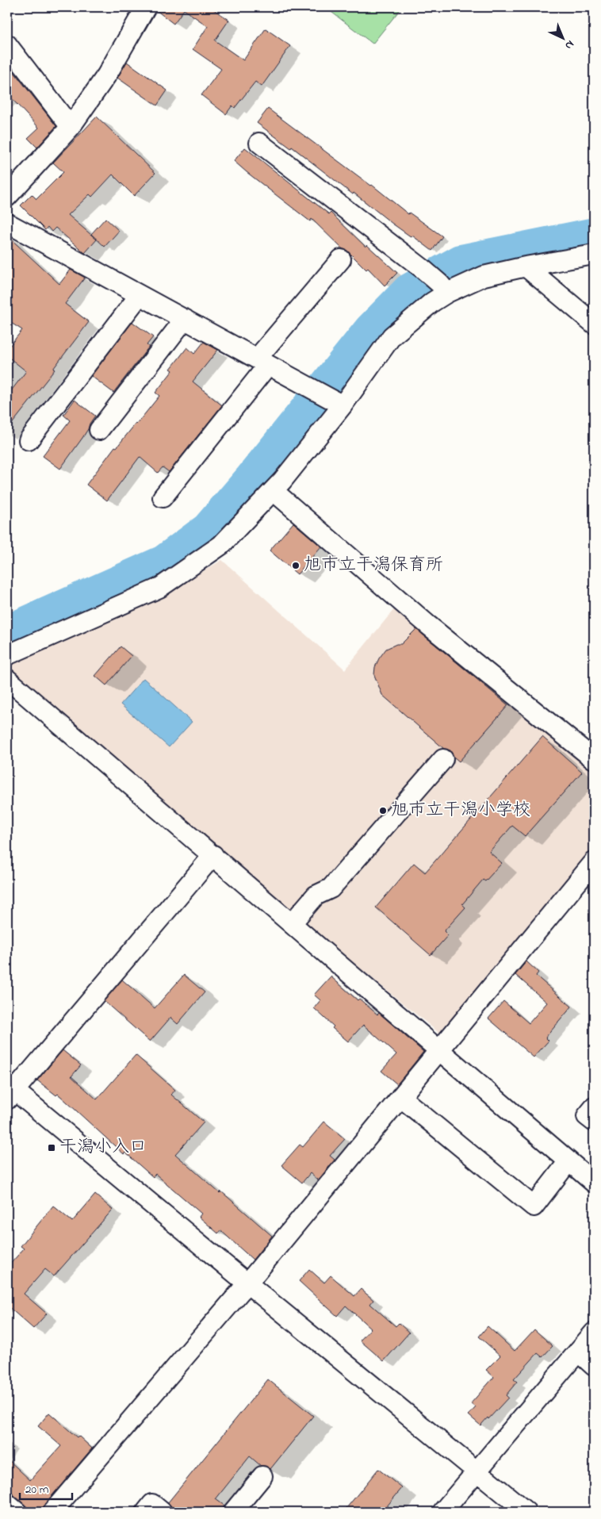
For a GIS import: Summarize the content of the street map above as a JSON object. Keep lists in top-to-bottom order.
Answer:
{
  "places": {
    "other": ["旭市立干潟保育所", "旭市立干潟小学校"],
    "transit": ["干潟小入口"]
  },
  "scale_bar": "20 m",
  "north": "bottom right"
}
